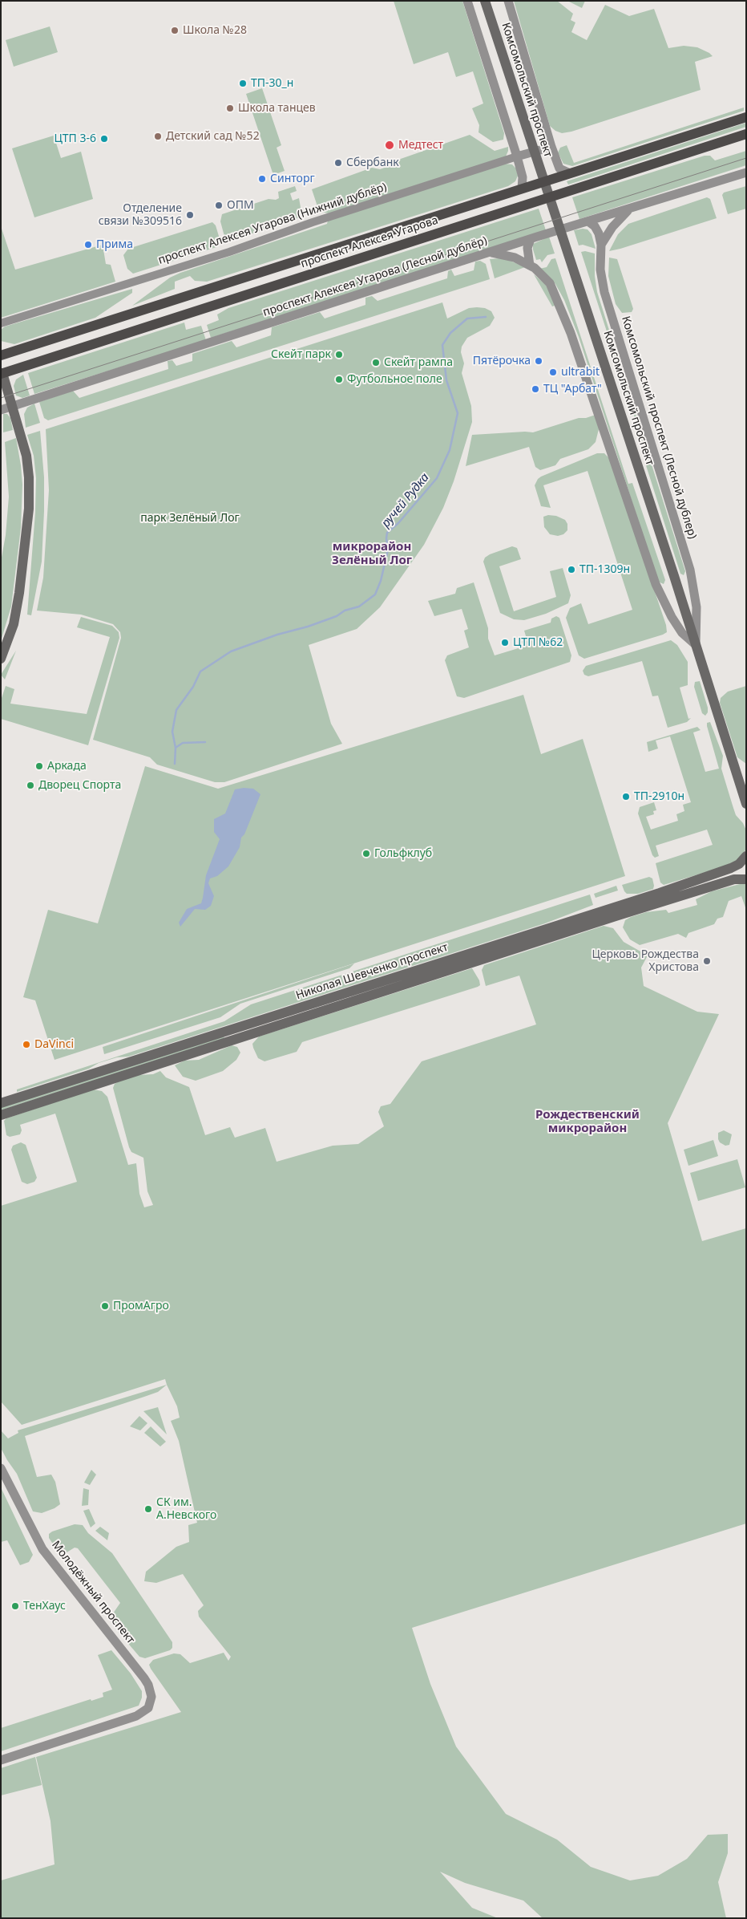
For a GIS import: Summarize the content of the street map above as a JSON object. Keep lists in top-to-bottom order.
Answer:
{
  "streets": {
    "main road": ["Комсомольский проспект", "проспект Алексея Угарова", "Николая Шевченко проспект"],
    "street": [
      "проспект Алексея Угарова (Нижний дублёр)",
      "проспект Алексея Угарова (Лесной дублёр)",
      "Комсомольский проспект (Лесной дублер)",
      "Молодёжный проспект"
    ]
  },
  "crossings": [
    ["Комсомольский проспект", "Комсомольский проспект (Лесной дублер)"],
    ["проспект Алексея Угарова (Лесной дублёр)", "Комсомольский проспект (Лесной дублер)"]
  ],
  "districts": ["микрорайон Зелёный Лог", "Рождественский микрорайон"],
  "water": ["ручей Рудка"],
  "parks": ["парк Зелёный Лог"],
  "places": [
    "Школа №28",
    "ТП-30_н",
    "Школа танцев",
    "Детский сад №52",
    "ЦТП 3-6",
    "Медтест",
    "Сбербанк",
    "Синторг",
    "ОПМ",
    "Отделение связи №309516",
    "Прима",
    "Скейт парк",
    "Пятёрочка",
    "Скейт рампа",
    "ultrabit",
    "Футбольное поле",
    "ТЦ \"Арбат\"",
    "ТП-1309н",
    "ЦТП №62",
    "Аркада",
    "Дворец Спорта",
    "ТП-2910н",
    "Гольфклуб",
    "Церковь Рождества Христова",
    "DaVinci",
    "ПромАгро",
    "СК им. А.Невского",
    "ТенХаус"
  ]
}
